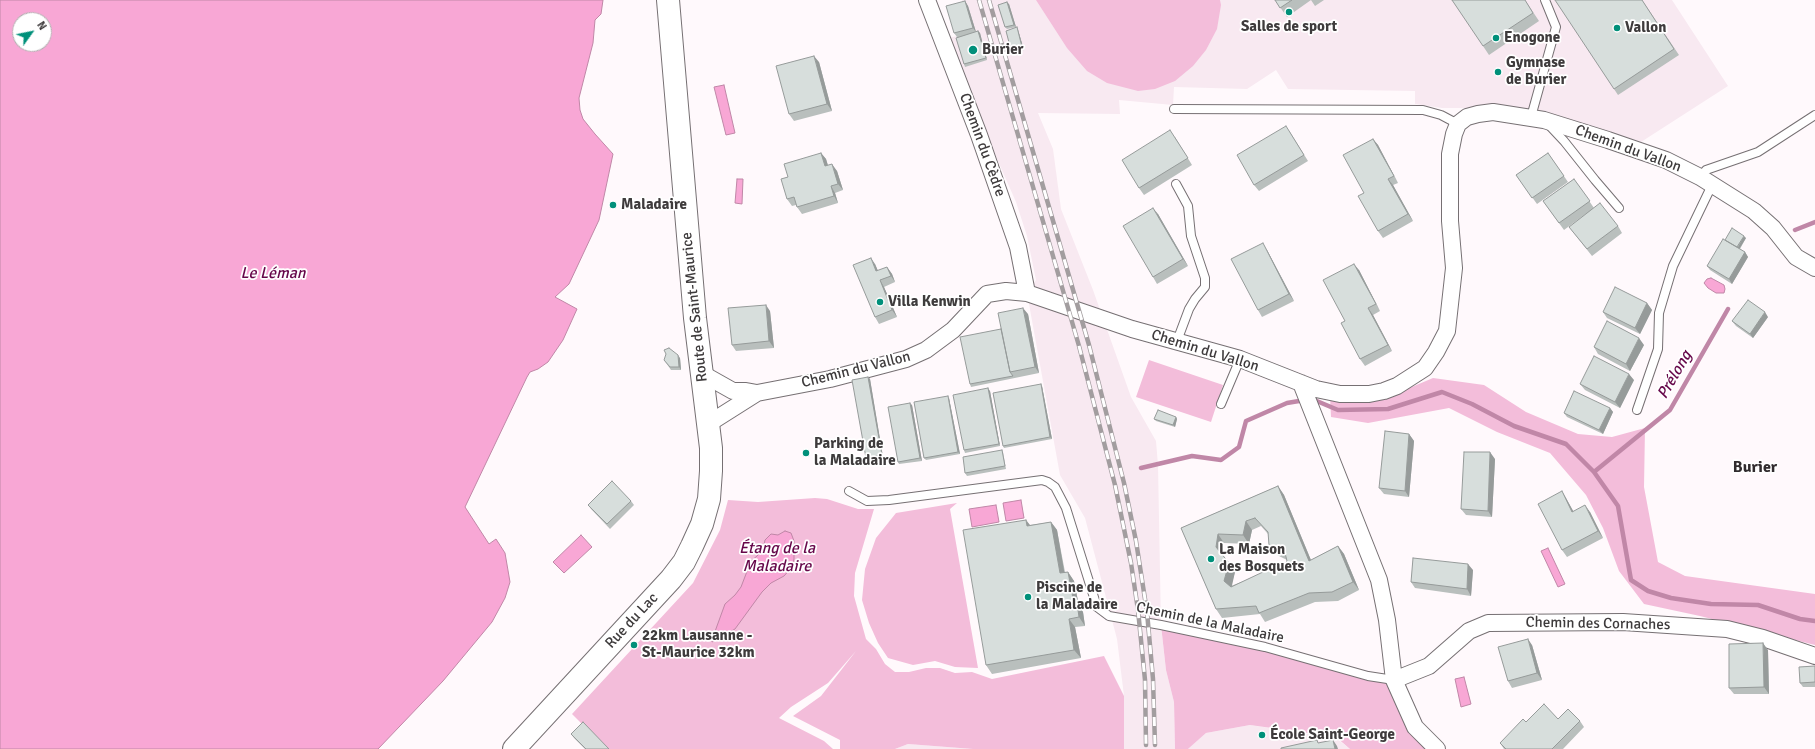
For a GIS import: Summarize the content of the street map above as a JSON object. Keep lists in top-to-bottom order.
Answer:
{
  "streets": {
    "main road": ["Route de Saint-Maurice", "Rue du Lac"],
    "street": ["Chemin du Cèdre", "Chemin du Vallon", "Chemin des Cornaches"],
    "lane": ["Chemin de la Maladaire"]
  },
  "crossings": [
    ["Chemin du Cèdre", "Chemin du Vallon"],
    ["Chemin du Vallon", "Route de Saint-Maurice"],
    ["Route de Saint-Maurice", "Rue du Lac"],
    ["Chemin de la Maladaire", "Chemin des Cornaches"]
  ],
  "districts": ["Burier"],
  "water": ["Le Léman", "Prélong", "Étang de la Maladaire"],
  "places": [
    "Salles de sport",
    "Vallon",
    "Enogone",
    "Burier",
    "Gymnase de Burier",
    "Maladaire",
    "Villa Kenwin",
    "Parking de la Maladaire",
    "La Maison des Bosquets",
    "Piscine de la Maladaire",
    "22km Lausanne - St-Maurice 32km",
    "École Saint-George"
  ],
  "north": "top right"
}
